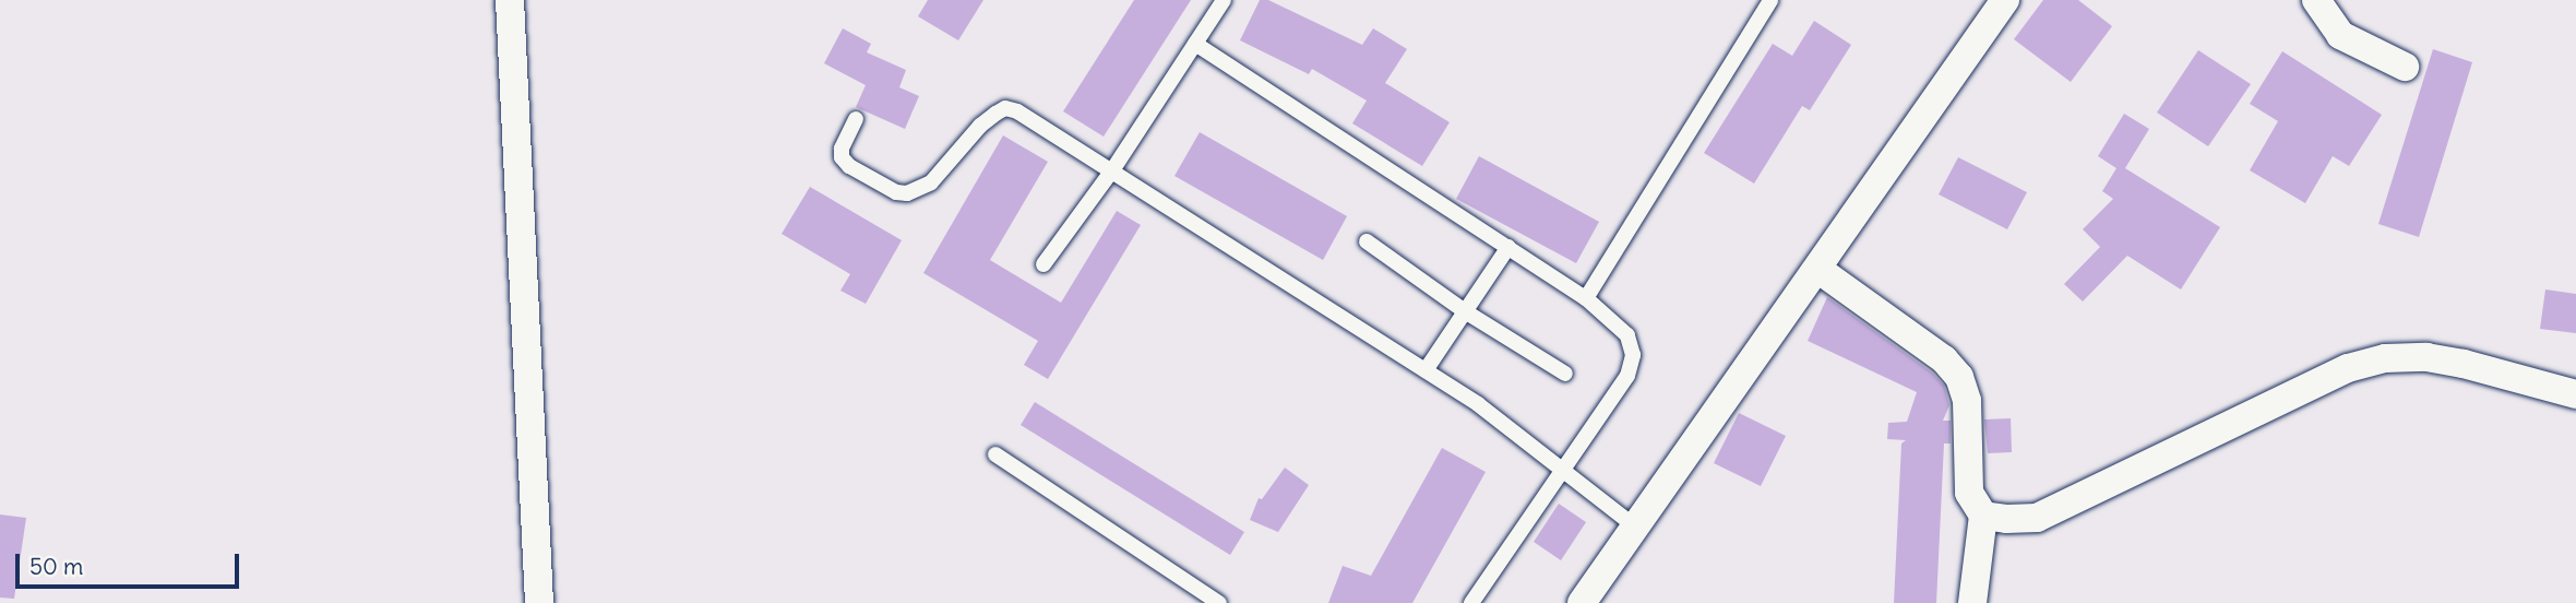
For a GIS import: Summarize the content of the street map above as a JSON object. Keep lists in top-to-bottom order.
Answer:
{
  "scale_bar": "50 m"
}
